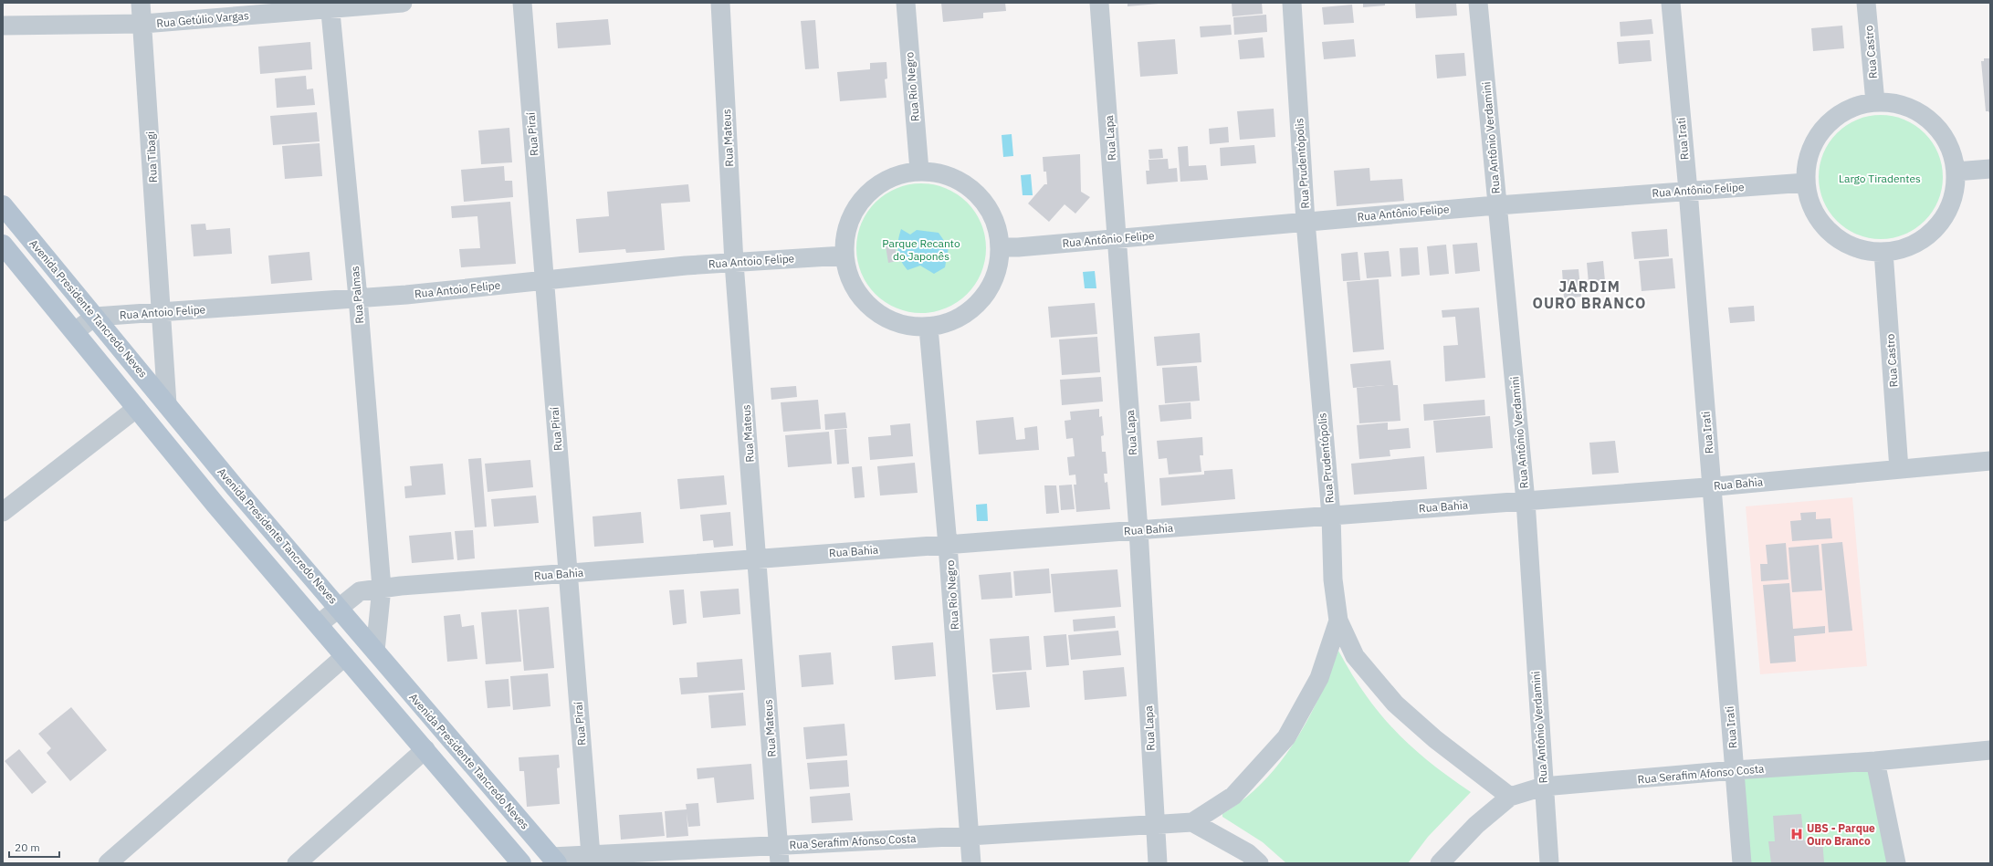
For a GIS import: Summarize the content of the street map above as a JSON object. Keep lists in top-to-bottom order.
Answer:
{
  "streets": {
    "main road": ["Avenida Presidente Tancredo Neves"],
    "street": [
      "Rua Getúlio Vargas",
      "Rua Castro",
      "Rua Rio Negro",
      "Rua Piraí",
      "Rua Mateus",
      "Rua Lapa",
      "Rua Antônio Verdamini",
      "Rua Irati",
      "Rua Tibagi",
      "Rua Prudentópolis",
      "Rua Antônio Felipe",
      "Rua Antoio Felipe",
      "Rua Palmas",
      "Rua Bahia",
      "Rua Serafim Afonso Costa"
    ]
  },
  "crossings": [
    ["Rua Getúlio Vargas", "Rua Tibagi"],
    ["Rua Getúlio Vargas", "Rua Palmas"],
    ["Rua Castro", "Rua Bahia"],
    ["Rua Rio Negro", "Rua Bahia"],
    ["Rua Rio Negro", "Rua Serafim Afonso Costa"],
    ["Rua Piraí", "Rua Antoio Felipe"],
    ["Rua Piraí", "Rua Bahia"],
    ["Rua Piraí", "Rua Serafim Afonso Costa"],
    ["Rua Mateus", "Rua Antoio Felipe"],
    ["Rua Mateus", "Rua Bahia"],
    ["Rua Mateus", "Rua Serafim Afonso Costa"],
    ["Rua Lapa", "Rua Prudentópolis"],
    ["Rua Lapa", "Rua Antônio Felipe"],
    ["Rua Lapa", "Rua Bahia"],
    ["Rua Lapa", "Rua Serafim Afonso Costa"],
    ["Rua Antônio Verdamini", "Rua Antônio Felipe"],
    ["Rua Antônio Verdamini", "Rua Bahia"],
    ["Rua Antônio Verdamini", "Rua Serafim Afonso Costa"],
    ["Rua Irati", "Rua Antônio Felipe"],
    ["Rua Irati", "Rua Bahia"],
    ["Rua Irati", "Rua Serafim Afonso Costa"],
    ["Rua Tibagi", "Rua Antoio Felipe"],
    ["Rua Tibagi", "Avenida Presidente Tancredo Neves"],
    ["Rua Prudentópolis", "Rua Antônio Felipe"],
    ["Rua Prudentópolis", "Rua Bahia"],
    ["Rua Prudentópolis", "Rua Serafim Afonso Costa"],
    ["Rua Antoio Felipe", "Rua Palmas"],
    ["Rua Antoio Felipe", "Avenida Presidente Tancredo Neves"],
    ["Rua Palmas", "Avenida Presidente Tancredo Neves"],
    ["Rua Palmas", "Rua Bahia"],
    ["Avenida Presidente Tancredo Neves", "Rua Bahia"],
    ["Avenida Presidente Tancredo Neves", "Rua Serafim Afonso Costa"]
  ],
  "districts": ["JARDIM OURO BRANCO"],
  "parks": ["Largo Tiradentes", "Parque Recanto do Japonês"],
  "places": {
    "hospital": ["UBS - Parque Ouro Branco"]
  },
  "scale_bar": "20 m"
}
